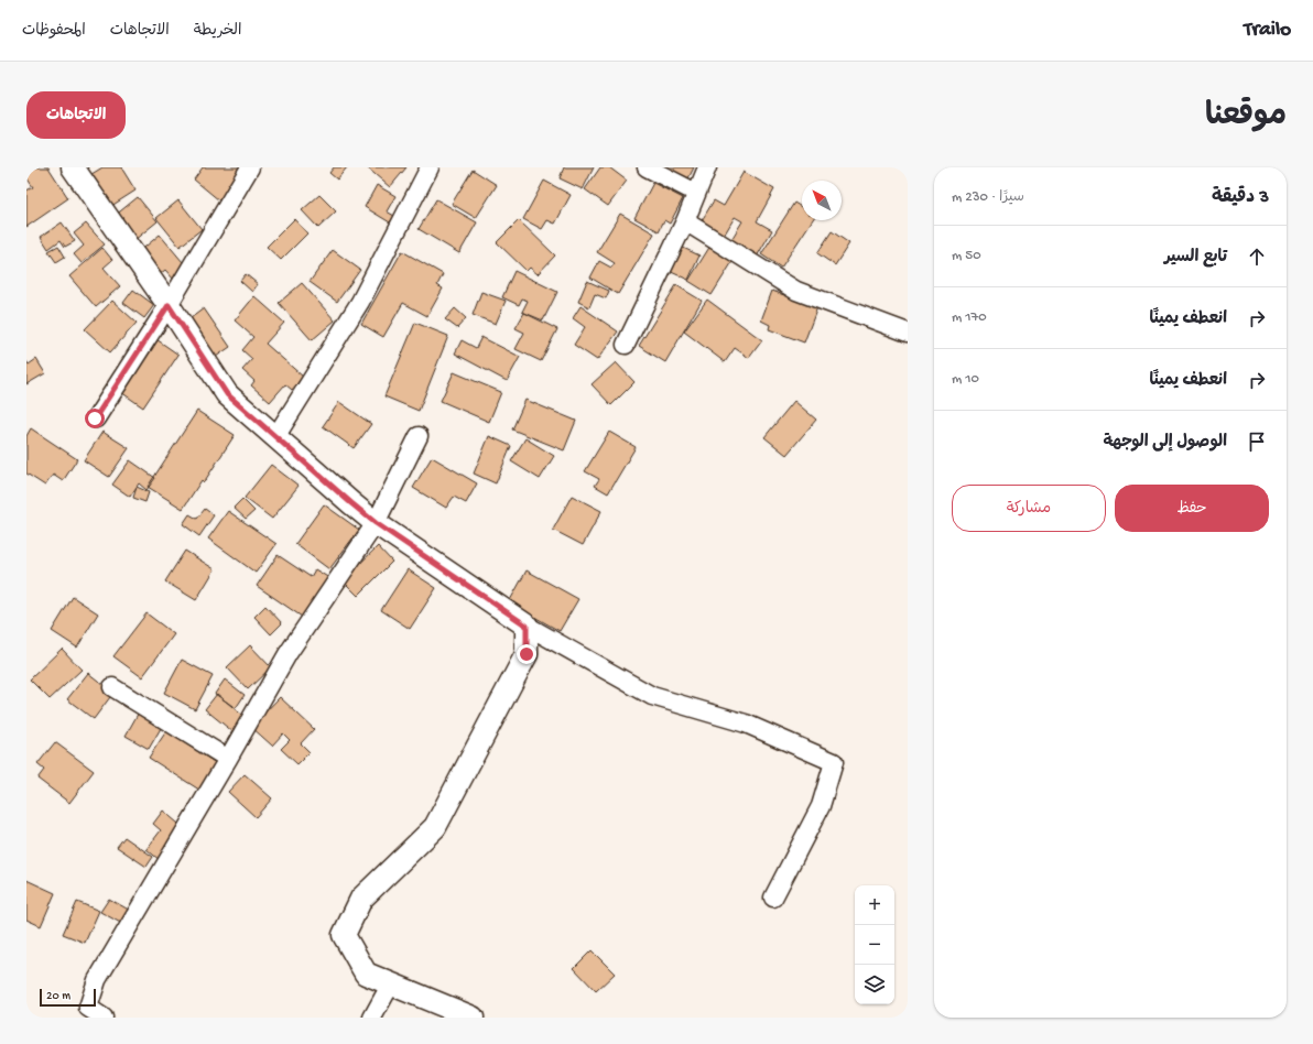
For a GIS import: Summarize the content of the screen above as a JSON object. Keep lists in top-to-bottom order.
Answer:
{
  "scale_bar": "20 m",
  "north": "top left",
  "page": {
    "header": "Trailo",
    "nav": ["الخريطة", "الاتجاهات", "المحفوظات"],
    "title": "موقعنا",
    "buttons": [
      "الاتجاهات",
      ["حفظ", "مشاركة"]
    ],
    "heading": ["3 دقيقة", "سيرًا · 230 m"],
    "list": [
      ["تابع السير", "50 m"],
      ["انعطف يمينًا", "170 m"],
      ["انعطف يمينًا", "10 m"],
      "الوصول إلى الوجهة"
    ],
    "map_buttons": ["+", "−"],
    "scale": "20 m"
  }
}
